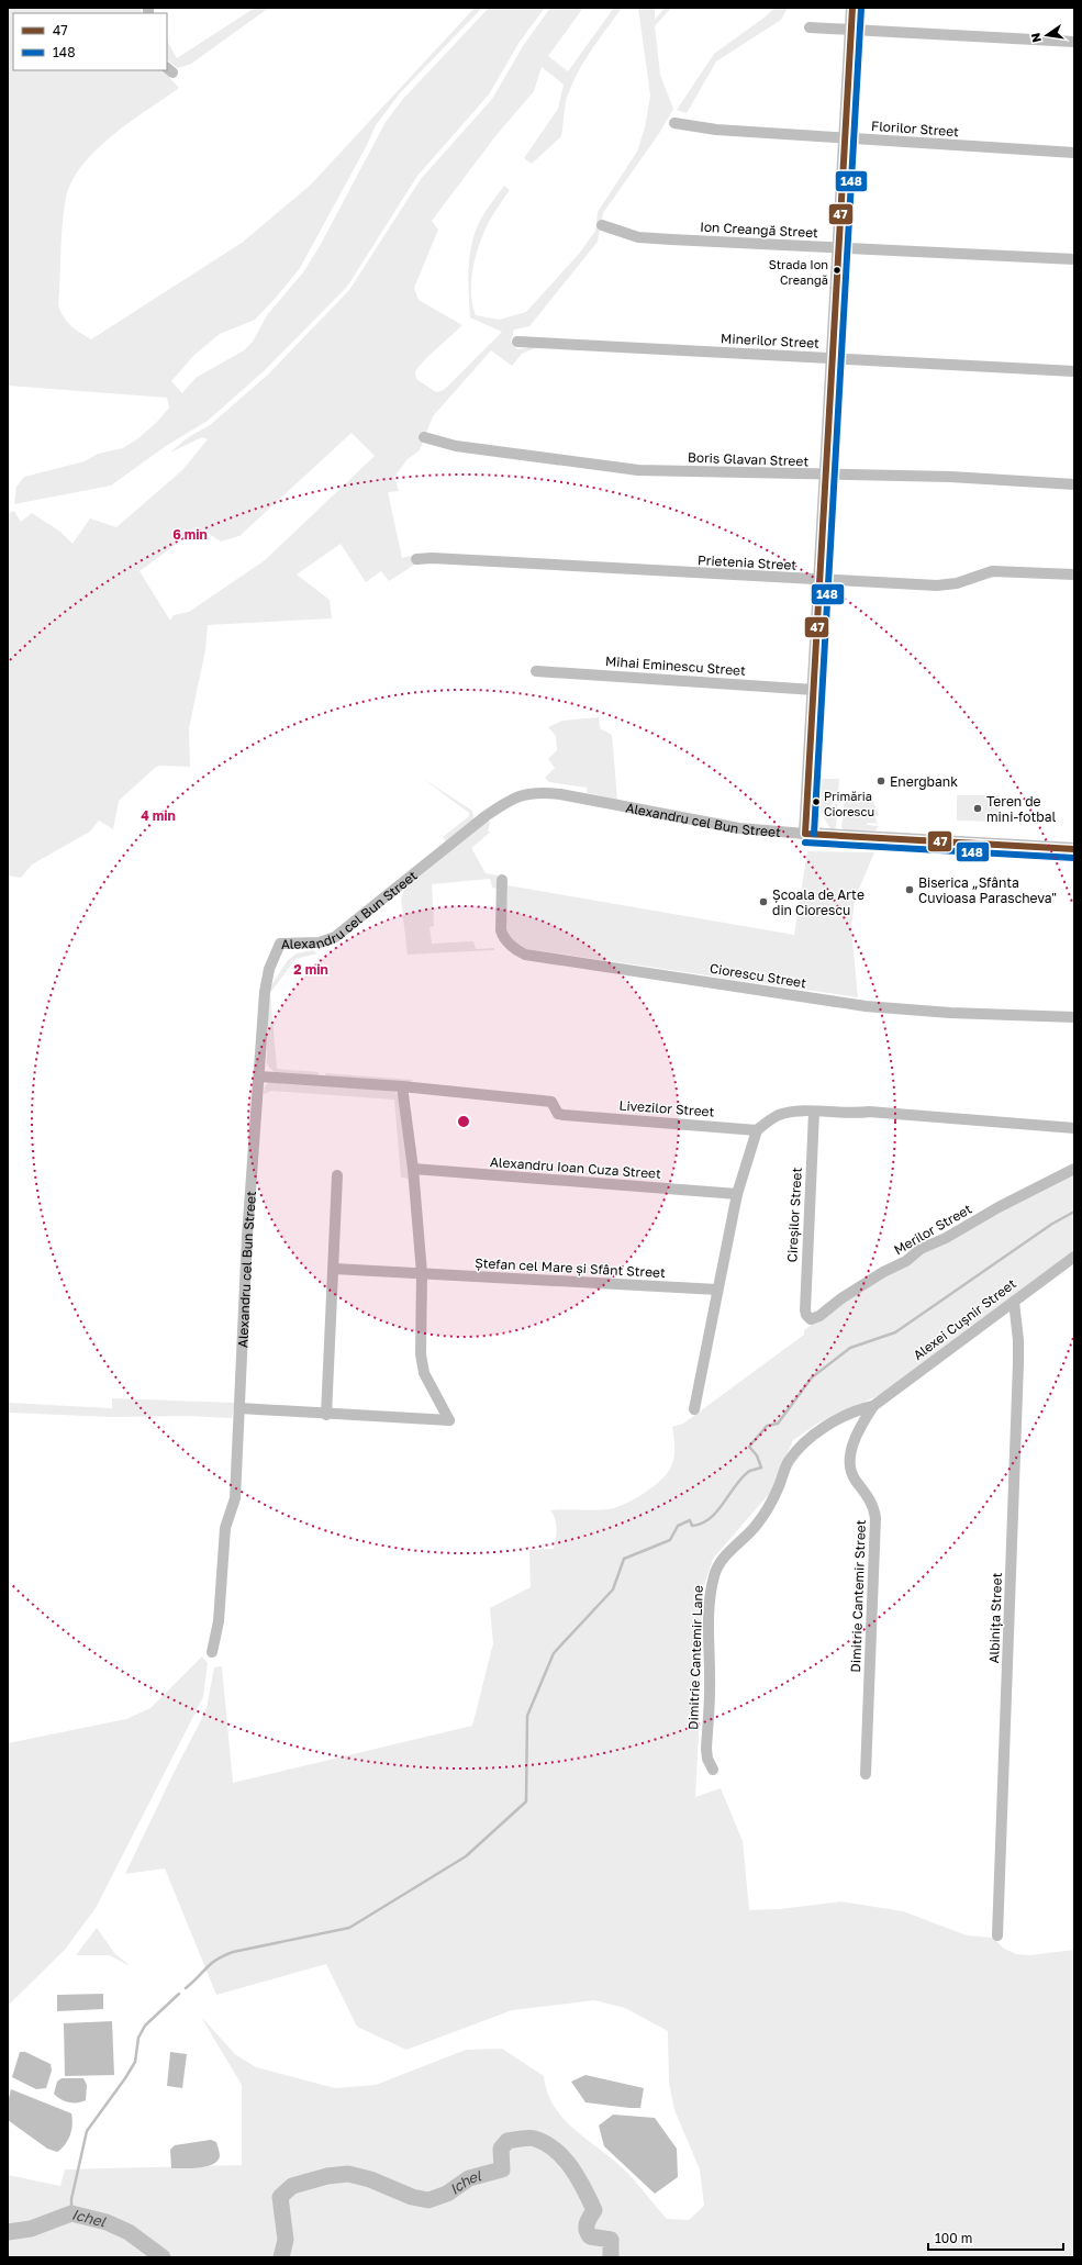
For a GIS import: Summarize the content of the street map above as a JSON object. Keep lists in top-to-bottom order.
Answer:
{
  "streets": {
    "street": [
      "Florilor Street",
      "Ion Creangă Street",
      "Minerilor Street",
      "Boris Glavan Street",
      "Prietenia Street",
      "Mihai Eminescu Street",
      "Alexandru cel Bun Street",
      "Ciorescu Street",
      "Livezilor Street",
      "Alexandru Ioan Cuza Street",
      "Cireșilor Street",
      "Merilor Street",
      "Ștefan cel Mare și Sfânt Street",
      "Alexei Cușnir Street",
      "Dimitrie Cantemir Street",
      "Albinița Street",
      "Dimitrie Cantemir Lane"
    ]
  },
  "crossings": [
    ["Alexandru cel Bun Street", "Livezilor Street"],
    ["Cireșilor Street", "Merilor Street"],
    ["Alexei Cușnir Street", "Dimitrie Cantemir Street"],
    ["Alexei Cușnir Street", "Albinița Street"],
    ["Alexei Cușnir Street", "Dimitrie Cantemir Lane"],
    ["Dimitrie Cantemir Street", "Dimitrie Cantemir Lane"]
  ],
  "water": ["Ichel"],
  "places": [
    "Strada Ion Creangă",
    "Energbank",
    "Primăria Ciorescu",
    "Teren de mini-fotbal",
    "Biserica „Sfânta Cuvioasa Parascheva\"",
    "Școala de Arte din Ciorescu"
  ],
  "lines": ["transit line 47", "transit line 148"],
  "legend": ["47", "148"],
  "scale_bar": "100 m",
  "north": "left",
  "rings": ["6 min", "4 min", "2 min"]
}
